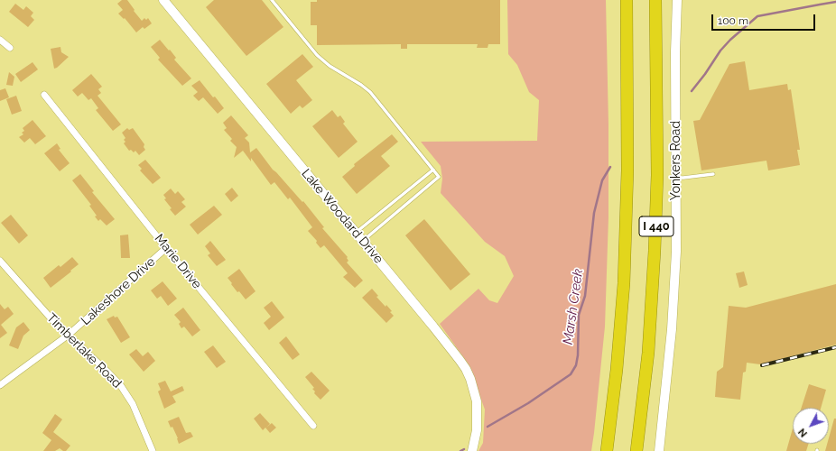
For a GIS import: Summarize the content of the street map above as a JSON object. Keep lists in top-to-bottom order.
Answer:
{
  "streets": {
    "highway": ["I 440"],
    "street": [
      "Yonkers Road",
      "Lake Woodard Drive",
      "Marie Drive",
      "Lakeshore Drive",
      "Timberlake Road"
    ]
  },
  "crossings": [
    ["Marie Drive", "Lakeshore Drive"],
    ["Lakeshore Drive", "Timberlake Road"]
  ],
  "water": ["Marsh Creek"],
  "scale_bar": "100 m",
  "north": "bottom left"
}
